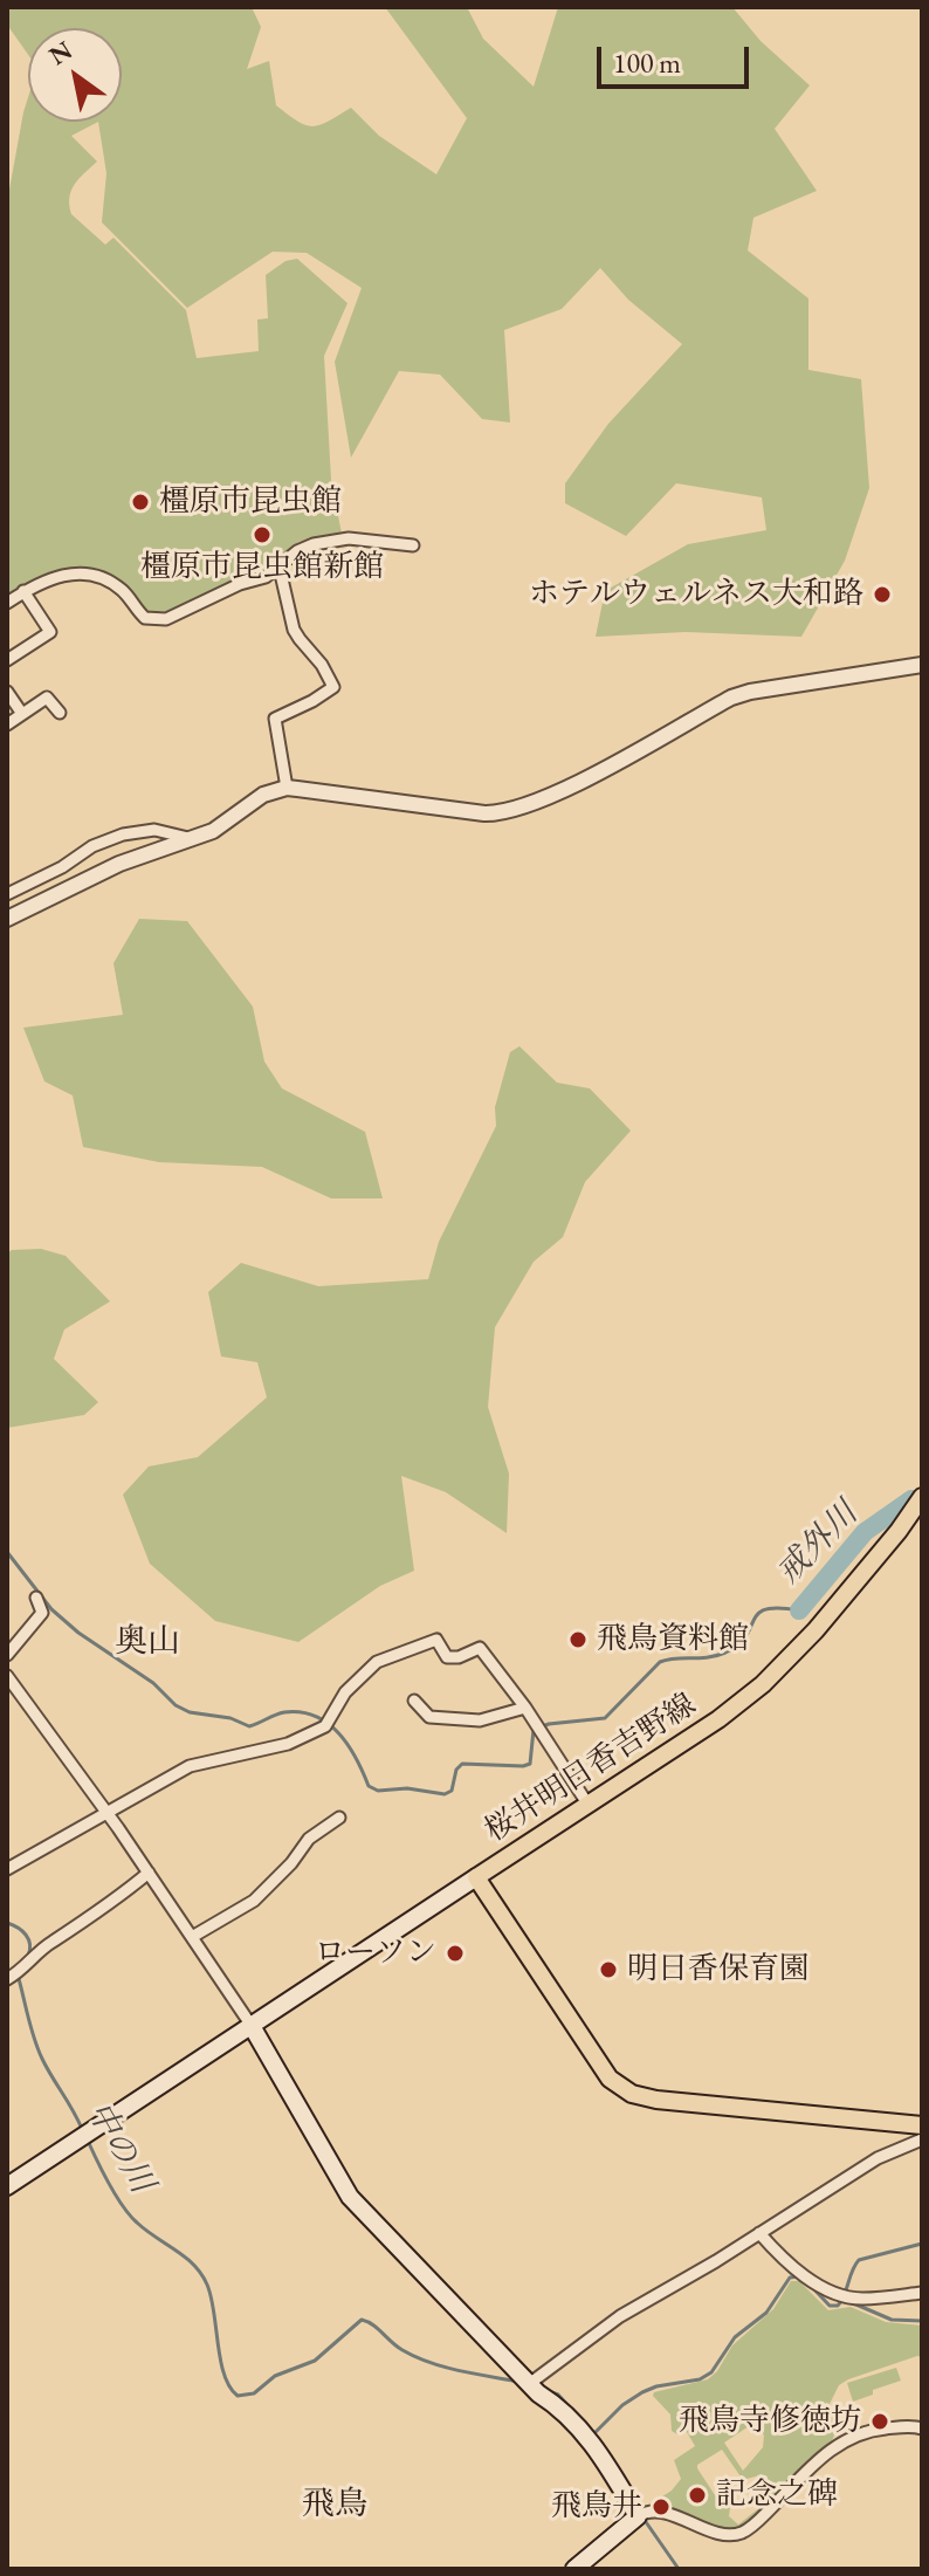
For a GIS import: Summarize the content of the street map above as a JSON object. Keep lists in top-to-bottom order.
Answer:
{
  "streets": {
    "main road": ["桜井明日香吉野線"]
  },
  "districts": ["奥山", "飛鳥"],
  "water": ["戒外川", "中の川"],
  "places": [
    "橿原市昆虫館",
    "橿原市昆虫館新館",
    "ホテルウェルネス大和路",
    "飛鳥資料館",
    "ローソン",
    "明日香保育園",
    "飛鳥寺修徳坊",
    "記念之碑",
    "飛鳥井"
  ],
  "scale_bar": "100 m",
  "north": "top left"
}
